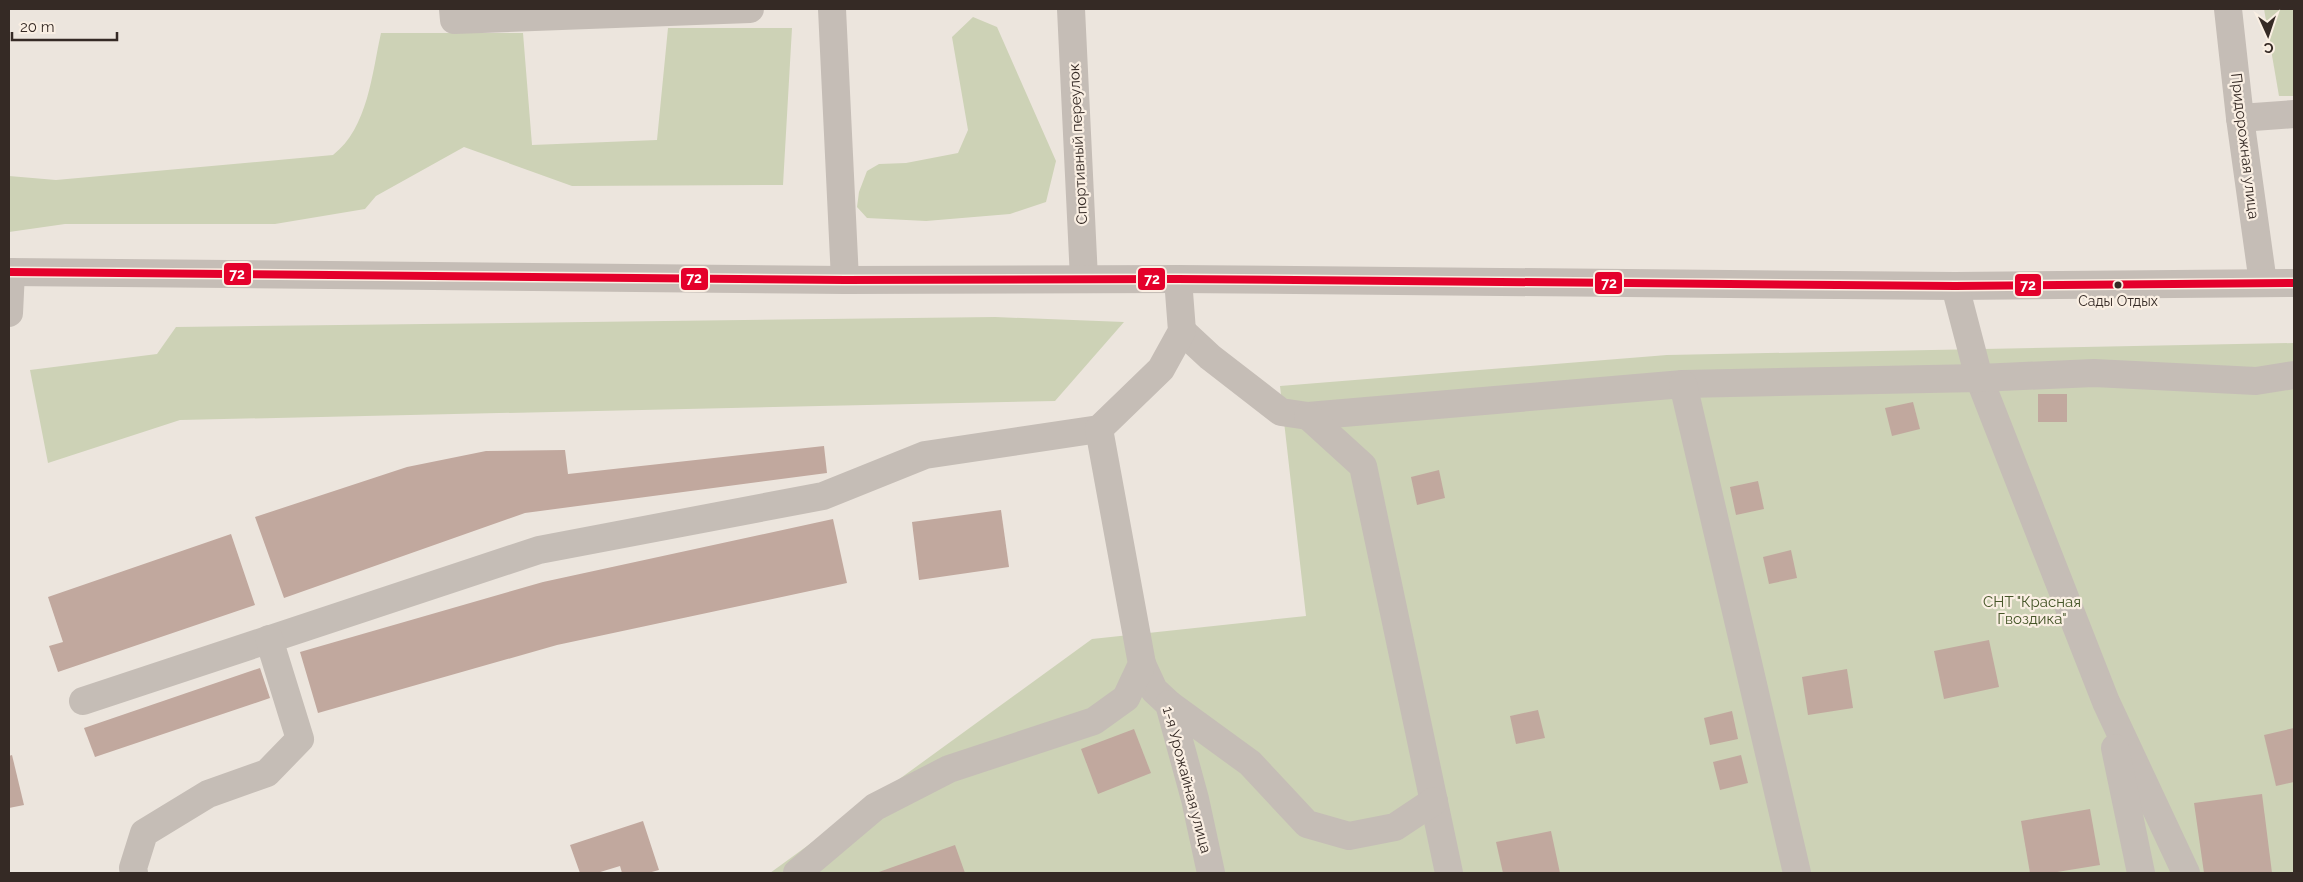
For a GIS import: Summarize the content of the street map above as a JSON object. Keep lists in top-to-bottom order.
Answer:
{
  "streets": {
    "street": ["Спортивный переулок", "Придорожная улица", "1-я Урожайная улица"]
  },
  "parks": ["СНТ \"Красная Гвоздика\""],
  "places": ["Сады Отдых"],
  "lines": ["transit line 72"],
  "scale_bar": "20 m",
  "north": "bottom"
}
